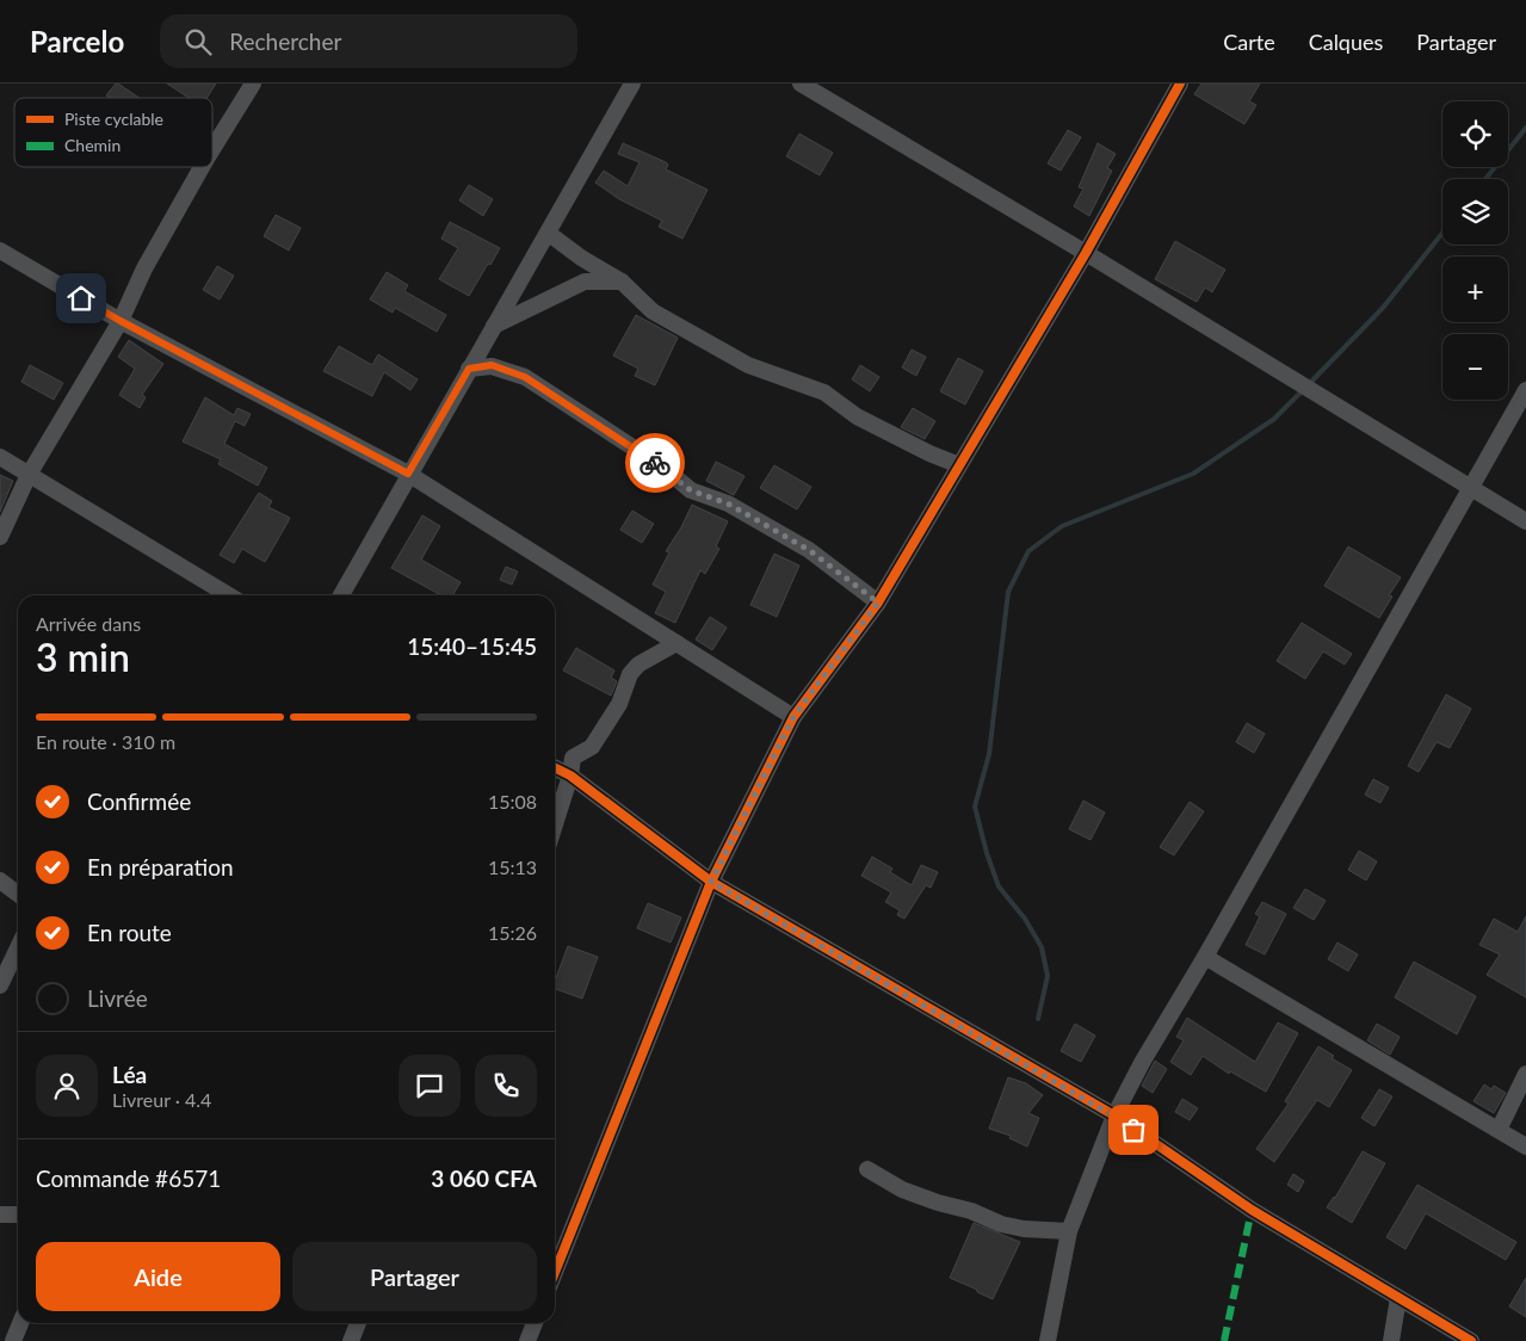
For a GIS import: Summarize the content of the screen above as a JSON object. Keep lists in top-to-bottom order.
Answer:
{
  "legend": ["Piste cyclable", "Chemin"],
  "page": {
    "header": "Parcelo",
    "search": "Rechercher",
    "nav": ["Carte", "Calques", "Partager"],
    "map_buttons": ["+", "−"],
    "heading": ["3 min", "Arrivée dans", "15:40–15:45"],
    "panel": [
      "Léa",
      "Livreur · 4.4",
      "Commande #6571",
      "3 060 CFA"
    ],
    "bar": "En route · 310 m",
    "list": [
      ["Confirmée", "15:08"],
      ["En préparation", "15:13"],
      ["En route", "15:26"],
      "Livrée"
    ],
    "buttons": ["Aide", "Partager"]
  }
}
